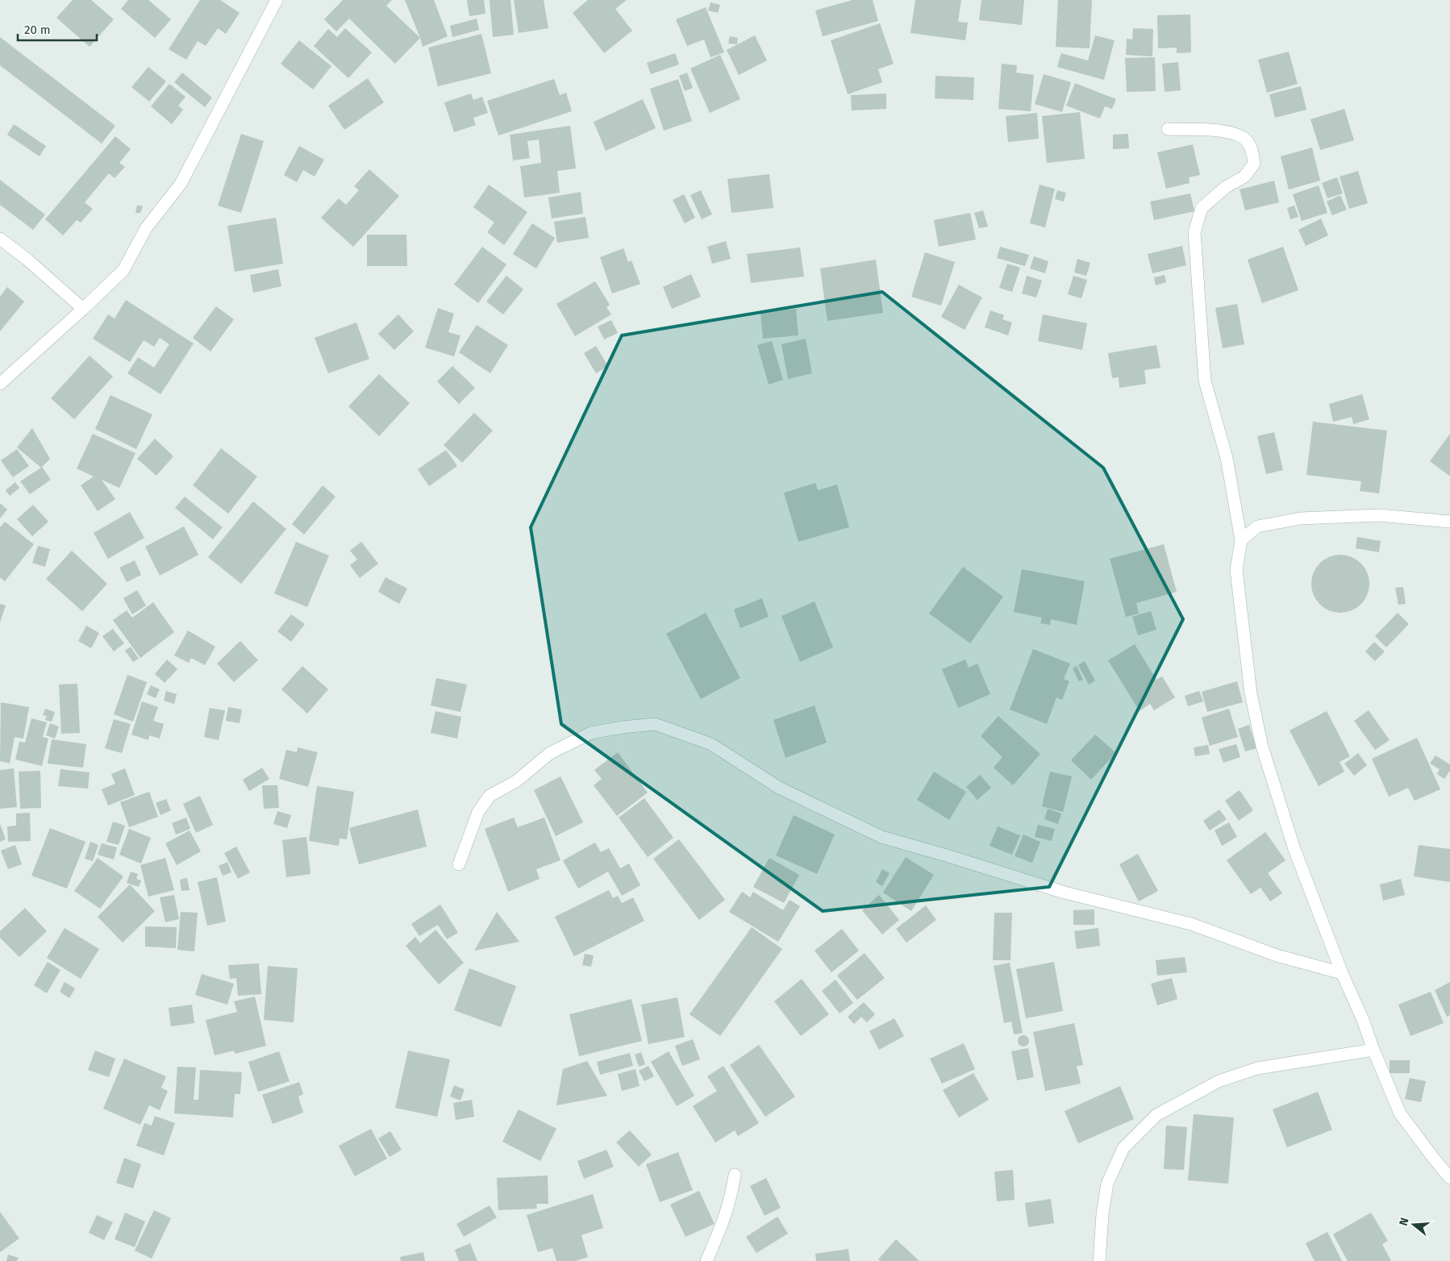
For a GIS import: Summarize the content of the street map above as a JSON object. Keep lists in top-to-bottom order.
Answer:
{
  "scale_bar": "20 m",
  "north": "left"
}
